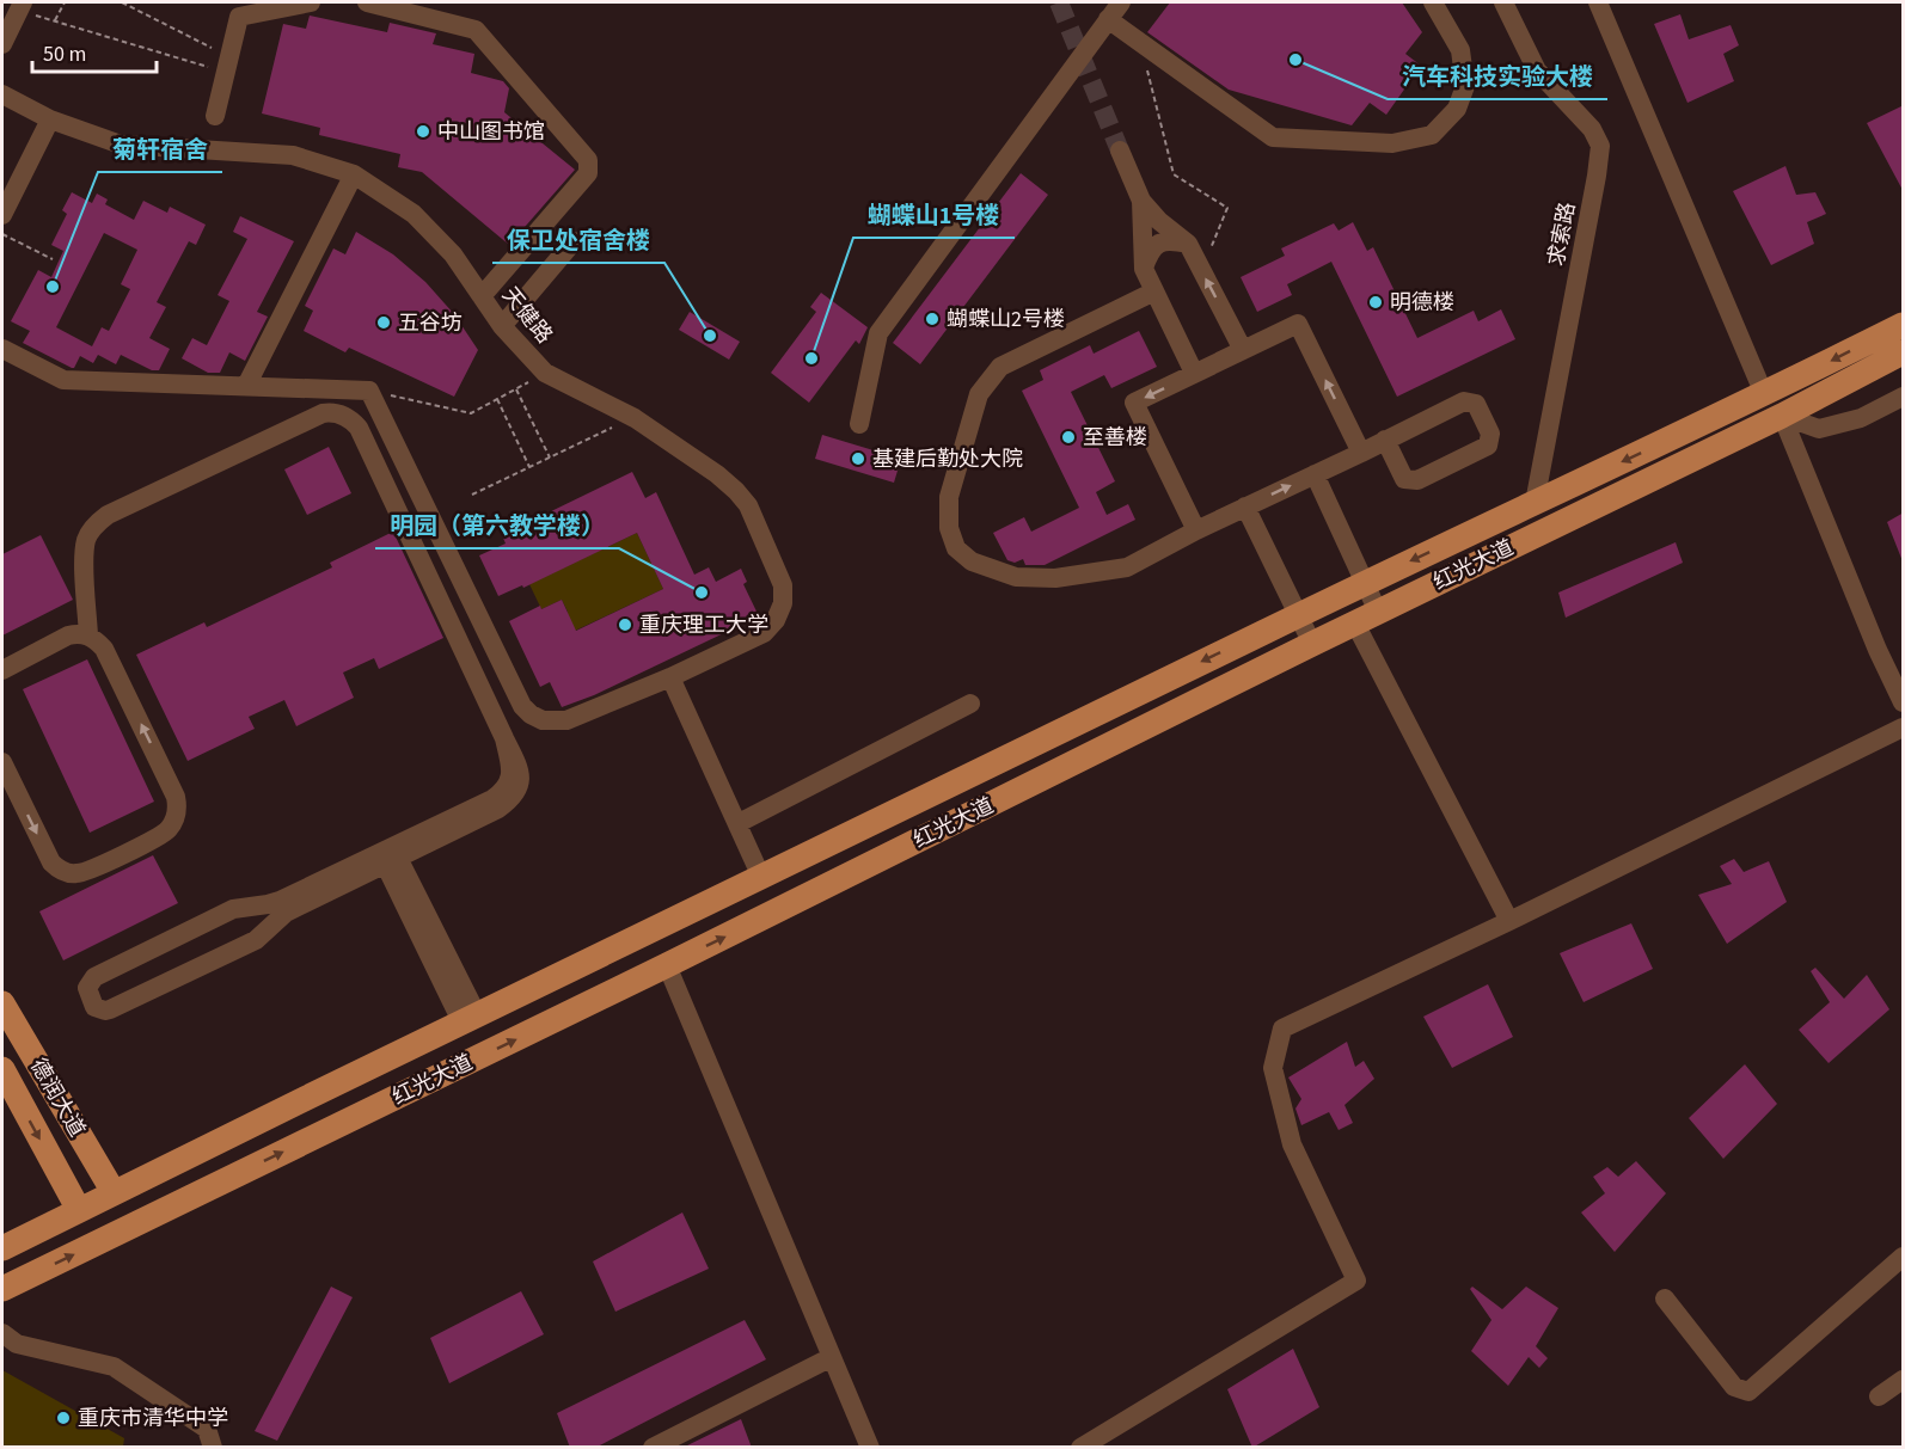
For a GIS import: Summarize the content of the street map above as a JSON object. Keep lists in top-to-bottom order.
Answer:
{
  "streets": {
    "main road": ["红光大道", "德润大道"],
    "street": ["求索路", "天健路"]
  },
  "crossings": [
    ["求索路", "红光大道"],
    ["红光大道", "德润大道"]
  ],
  "places": [
    "汽车科技实验大楼",
    "中山图书馆",
    "菊轩宿舍",
    "明德楼",
    "蝴蝶山2号楼",
    "五谷坊",
    "保卫处宿舍楼",
    "蝴蝶山1号楼",
    "至善楼",
    "基建后勤处大院",
    "明园（第六教学楼）",
    "重庆理工大学",
    "重庆市清华中学"
  ],
  "scale_bar": "50 m"
}
